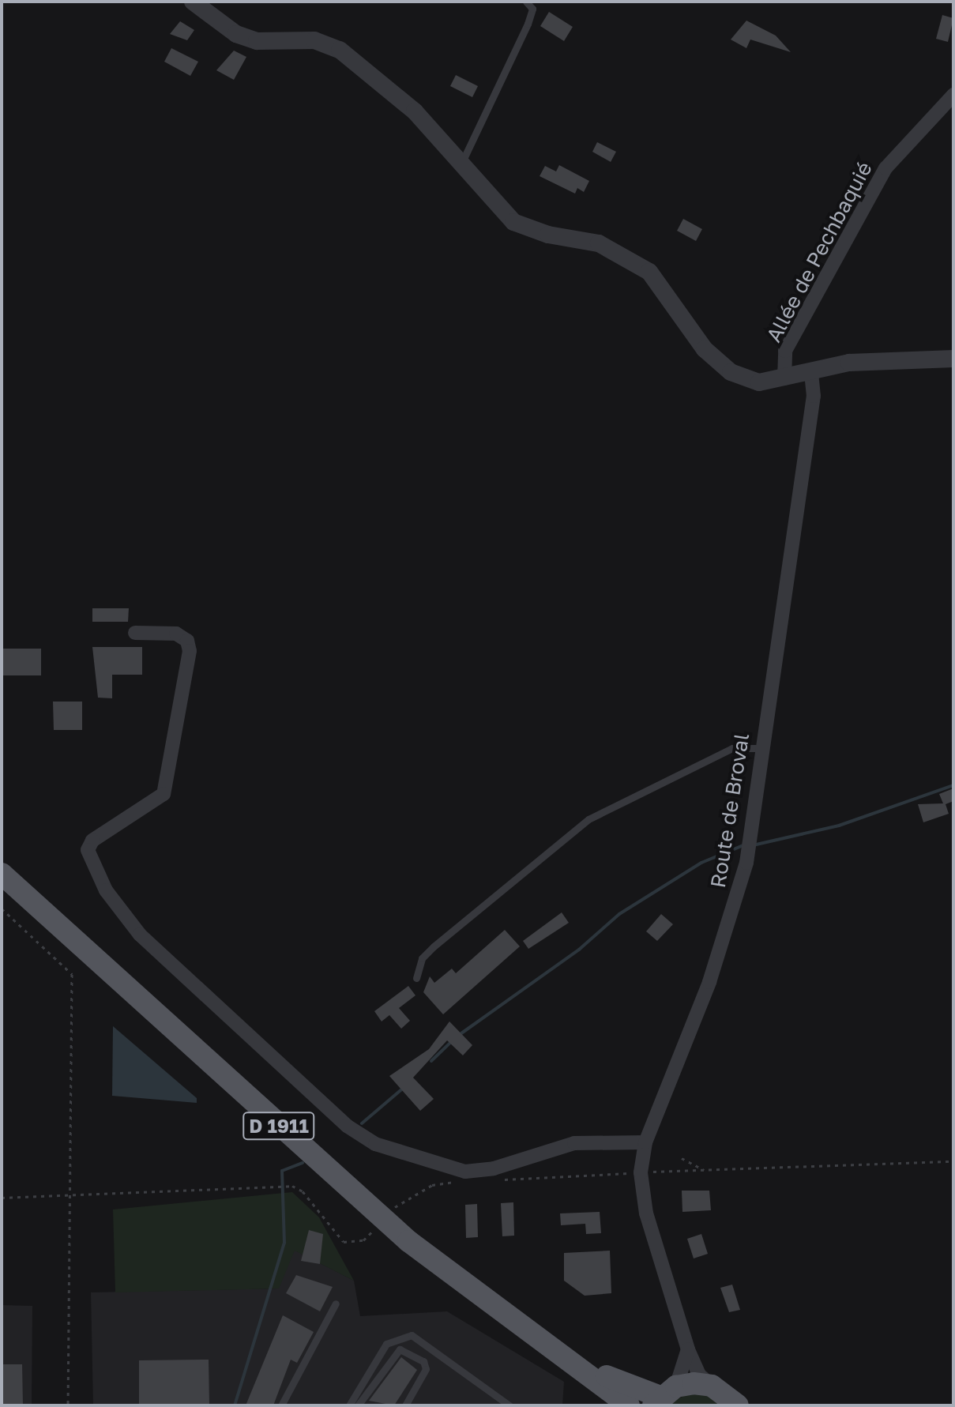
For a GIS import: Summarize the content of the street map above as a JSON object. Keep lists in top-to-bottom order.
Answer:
{
  "streets": {
    "main road": ["D 1911"],
    "street": ["Allée de Pechbaquié", "Route de Broval"]
  }
}
